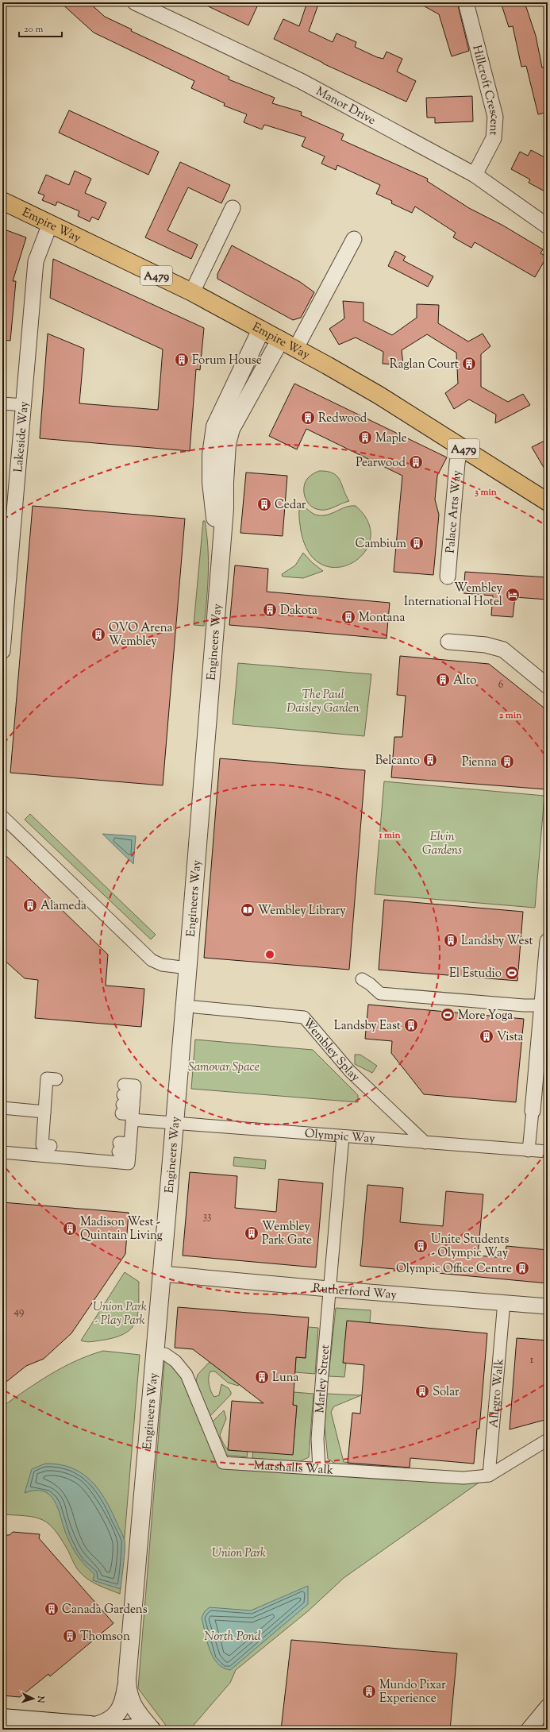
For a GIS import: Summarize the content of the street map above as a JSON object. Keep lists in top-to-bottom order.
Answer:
{
  "streets": {
    "main road": ["Empire Way", "A479"],
    "street": [
      "Hillcroft Crescent",
      "Manor Drive",
      "Lakeside Way",
      "Palace Arts Way",
      "Engineers Way",
      "Wembley Splay",
      "Olympic Way",
      "Rutherford Way",
      "Marley Street",
      "Allegro Walk",
      "Marshalls Walk"
    ]
  },
  "crossings": [
    ["Hillcroft Crescent", "Manor Drive"],
    ["Empire Way", "Lakeside Way"],
    ["Empire Way", "Palace Arts Way"],
    ["Empire Way", "Engineers Way"],
    ["Engineers Way", "Olympic Way"],
    ["Engineers Way", "Rutherford Way"],
    ["Wembley Splay", "Olympic Way"],
    ["Olympic Way", "Marley Street"],
    ["Rutherford Way", "Marley Street"],
    ["Marley Street", "Marshalls Walk"],
    ["Allegro Walk", "Marshalls Walk"]
  ],
  "water": ["North Pond"],
  "parks": [
    "The Paul Daisley Garden",
    "Elvin Gardens",
    "Samovar Space",
    "Union Park - Play Park",
    "Union Park"
  ],
  "places": {
    "building": [
      "Forum House",
      "Raglan Court",
      "Redwood",
      "Maple",
      "Pearwood",
      "Cedar",
      "Cambium",
      "Dakota",
      "Montana",
      "OVO Arena Wembley",
      "Alto",
      "Belcanto",
      "Pienna",
      "Alameda",
      "Landsby West",
      "Landsby East",
      "Vista",
      "Madison West - Quintain Living",
      "Wembley Park Gate",
      "Unite Students - Olympic Way",
      "Olympic Office Centre",
      "Luna",
      "Solar",
      "Canada Gardens",
      "Thomson",
      "Mundo Pixar Experience"
    ],
    "hotel": ["Wembley International Hotel"],
    "library": ["Wembley Library"],
    "sports": ["El Estudio", "More Yoga"]
  },
  "house_numbers": [
    "6",
    "33",
    "49",
    "1"
  ],
  "scale_bar": "20 m",
  "north": "right",
  "rings": ["3 min", "2 min", "1 min"]
}
